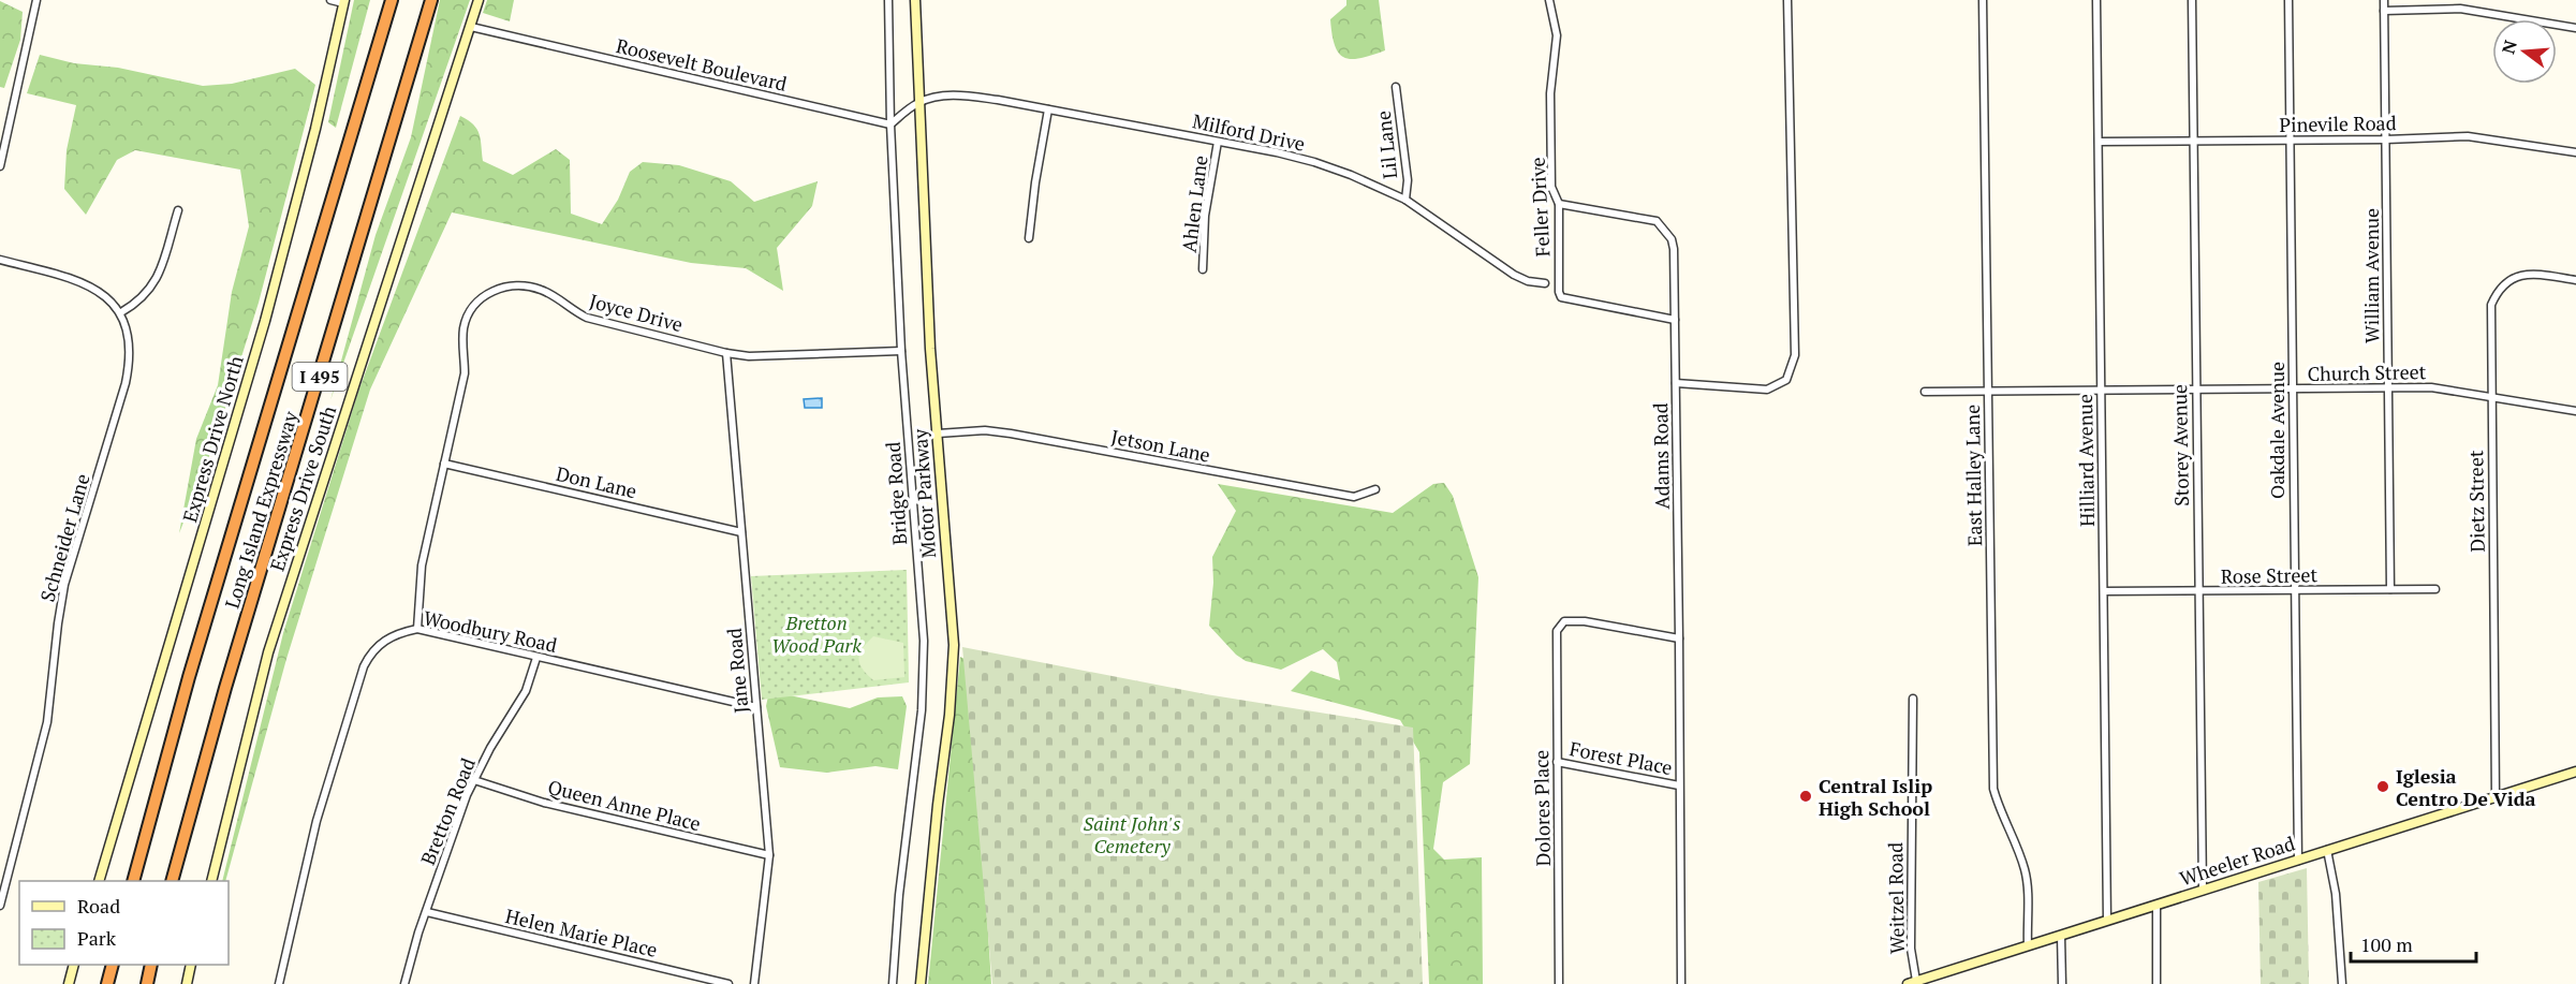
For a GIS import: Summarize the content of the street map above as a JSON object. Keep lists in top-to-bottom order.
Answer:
{
  "streets": {
    "highway": ["I 495", "Long Island Expressway"],
    "main road": [
      "Express Drive North",
      "Express Drive South",
      "Motor Parkway",
      "Wheeler Road"
    ],
    "street": [
      "Roosevelt Boulevard",
      "Pinevile Road",
      "Milford Drive",
      "Lil Lane",
      "Ahlen Lane",
      "Feller Drive",
      "William Avenue",
      "Joyce Drive",
      "Church Street",
      "Oakdale Avenue",
      "Jetson Lane",
      "Storey Avenue",
      "Adams Road",
      "Hilliard Avenue",
      "East Halley Lane",
      "Don Lane",
      "Bridge Road",
      "Dietz Street",
      "Schneider Lane",
      "Rose Street",
      "Woodbury Road",
      "Jane Road",
      "Forest Place",
      "Queen Anne Place",
      "Dolores Place",
      "Bretton Road",
      "Weitzel Road",
      "Helen Marie Place"
    ]
  },
  "crossings": [
    ["Roosevelt Boulevard", "Express Drive South"],
    ["Roosevelt Boulevard", "Bridge Road"],
    ["Pinevile Road", "William Avenue"],
    ["Pinevile Road", "Oakdale Avenue"],
    ["Pinevile Road", "Storey Avenue"],
    ["Pinevile Road", "Hilliard Avenue"],
    ["Milford Drive", "Lil Lane"],
    ["Milford Drive", "Ahlen Lane"],
    ["Milford Drive", "Motor Parkway"],
    ["William Avenue", "Church Street"],
    ["William Avenue", "Rose Street"],
    ["Joyce Drive", "Don Lane"],
    ["Joyce Drive", "Bridge Road"],
    ["Joyce Drive", "Woodbury Road"],
    ["Joyce Drive", "Jane Road"],
    ["Church Street", "Oakdale Avenue"],
    ["Church Street", "Storey Avenue"],
    ["Church Street", "Hilliard Avenue"],
    ["Church Street", "East Halley Lane"],
    ["Church Street", "Dietz Street"],
    ["Oakdale Avenue", "Rose Street"],
    ["Oakdale Avenue", "Wheeler Road"],
    ["Jetson Lane", "Motor Parkway"],
    ["Storey Avenue", "Rose Street"],
    ["Storey Avenue", "Wheeler Road"],
    ["Adams Road", "Forest Place"],
    ["Adams Road", "Dolores Place"],
    ["Hilliard Avenue", "Rose Street"],
    ["Hilliard Avenue", "Wheeler Road"],
    ["East Halley Lane", "Wheeler Road"],
    ["Don Lane", "Jane Road"],
    ["Dietz Street", "Wheeler Road"],
    ["Woodbury Road", "Jane Road"],
    ["Woodbury Road", "Bretton Road"],
    ["Jane Road", "Queen Anne Place"],
    ["Forest Place", "Dolores Place"],
    ["Queen Anne Place", "Bretton Road"],
    ["Bretton Road", "Helen Marie Place"],
    ["Wheeler Road", "Weitzel Road"]
  ],
  "parks": ["Bretton Wood Park", "Saint John's Cemetery"],
  "places": ["Iglesia Centro De Vida", "Central Islip High School"],
  "legend": ["Road", "Park"],
  "scale_bar": "100 m",
  "north": "left"
}
